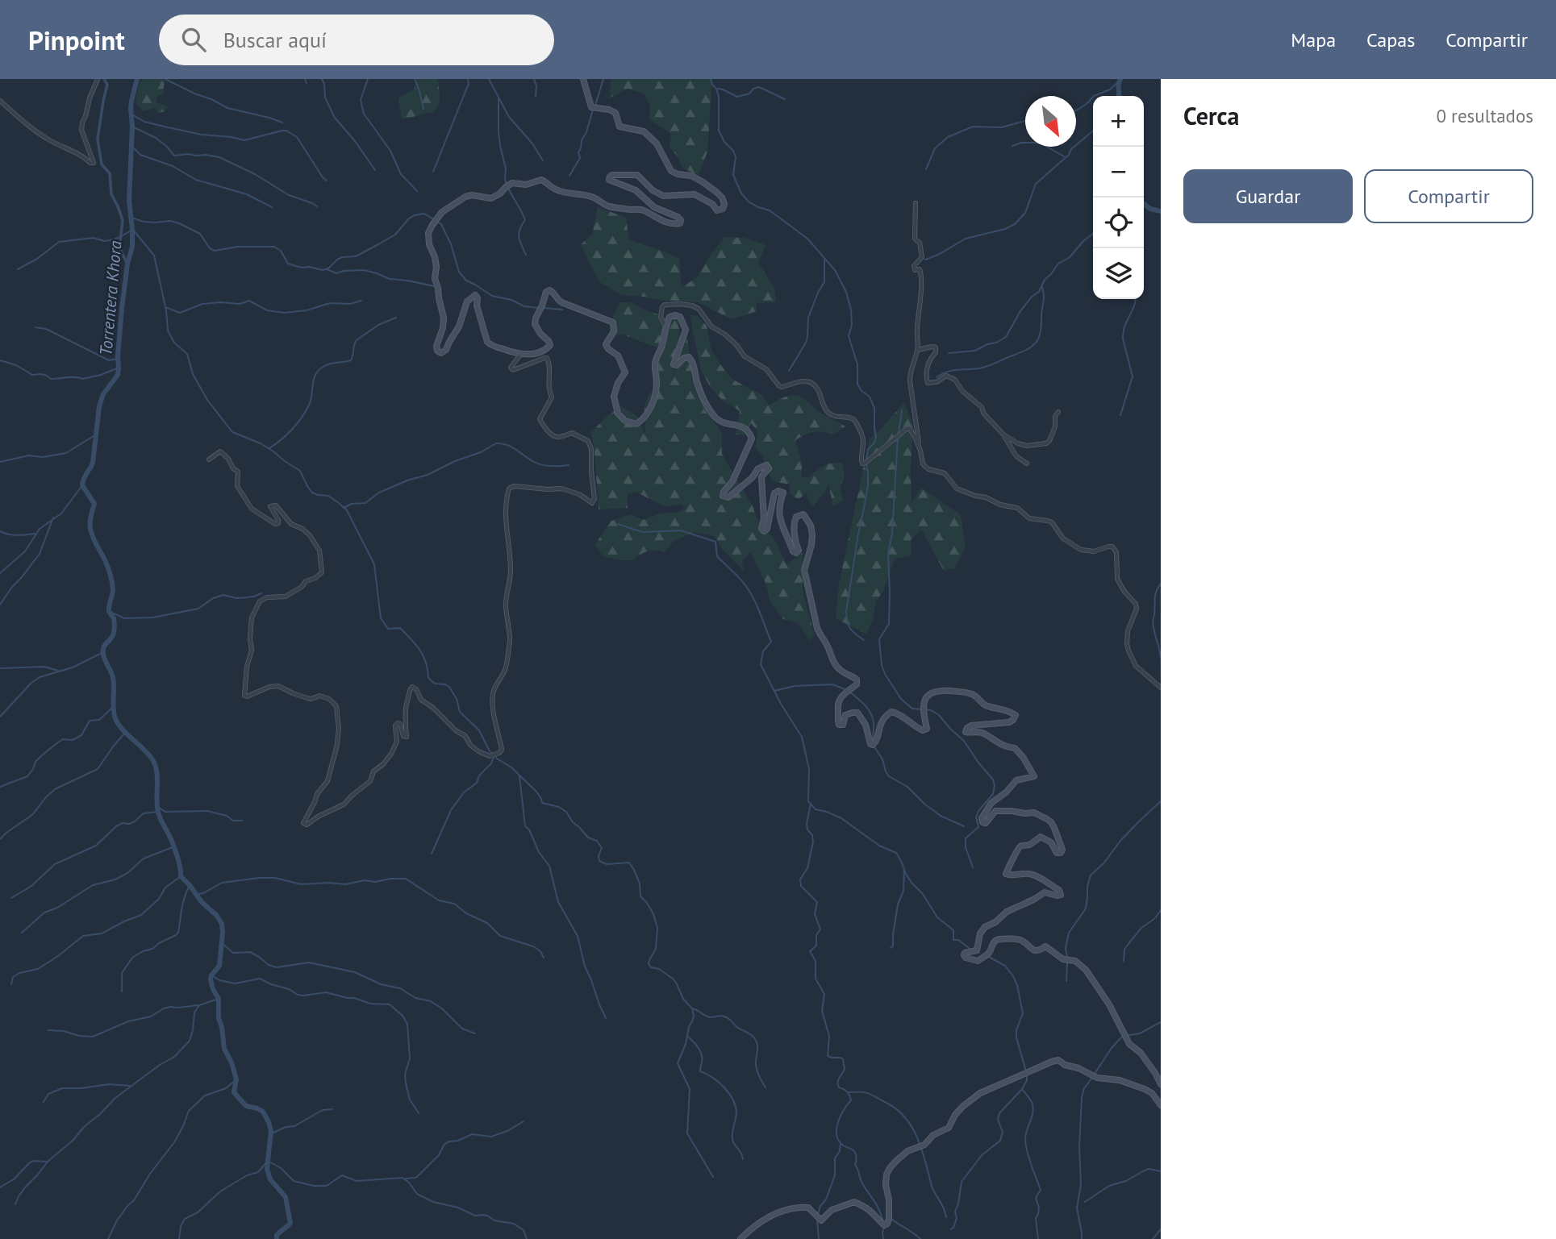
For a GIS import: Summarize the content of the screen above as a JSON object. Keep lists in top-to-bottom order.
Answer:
{
  "water": ["Torrentera Khora"],
  "north": "bottom right",
  "page": {
    "header": "Pinpoint",
    "search": "Buscar aquí",
    "nav": ["Mapa", "Capas", "Compartir"],
    "heading": ["Cerca", "0 resultados"],
    "map_buttons": ["+", "−"],
    "buttons": ["Guardar", "Compartir"]
  }
}
